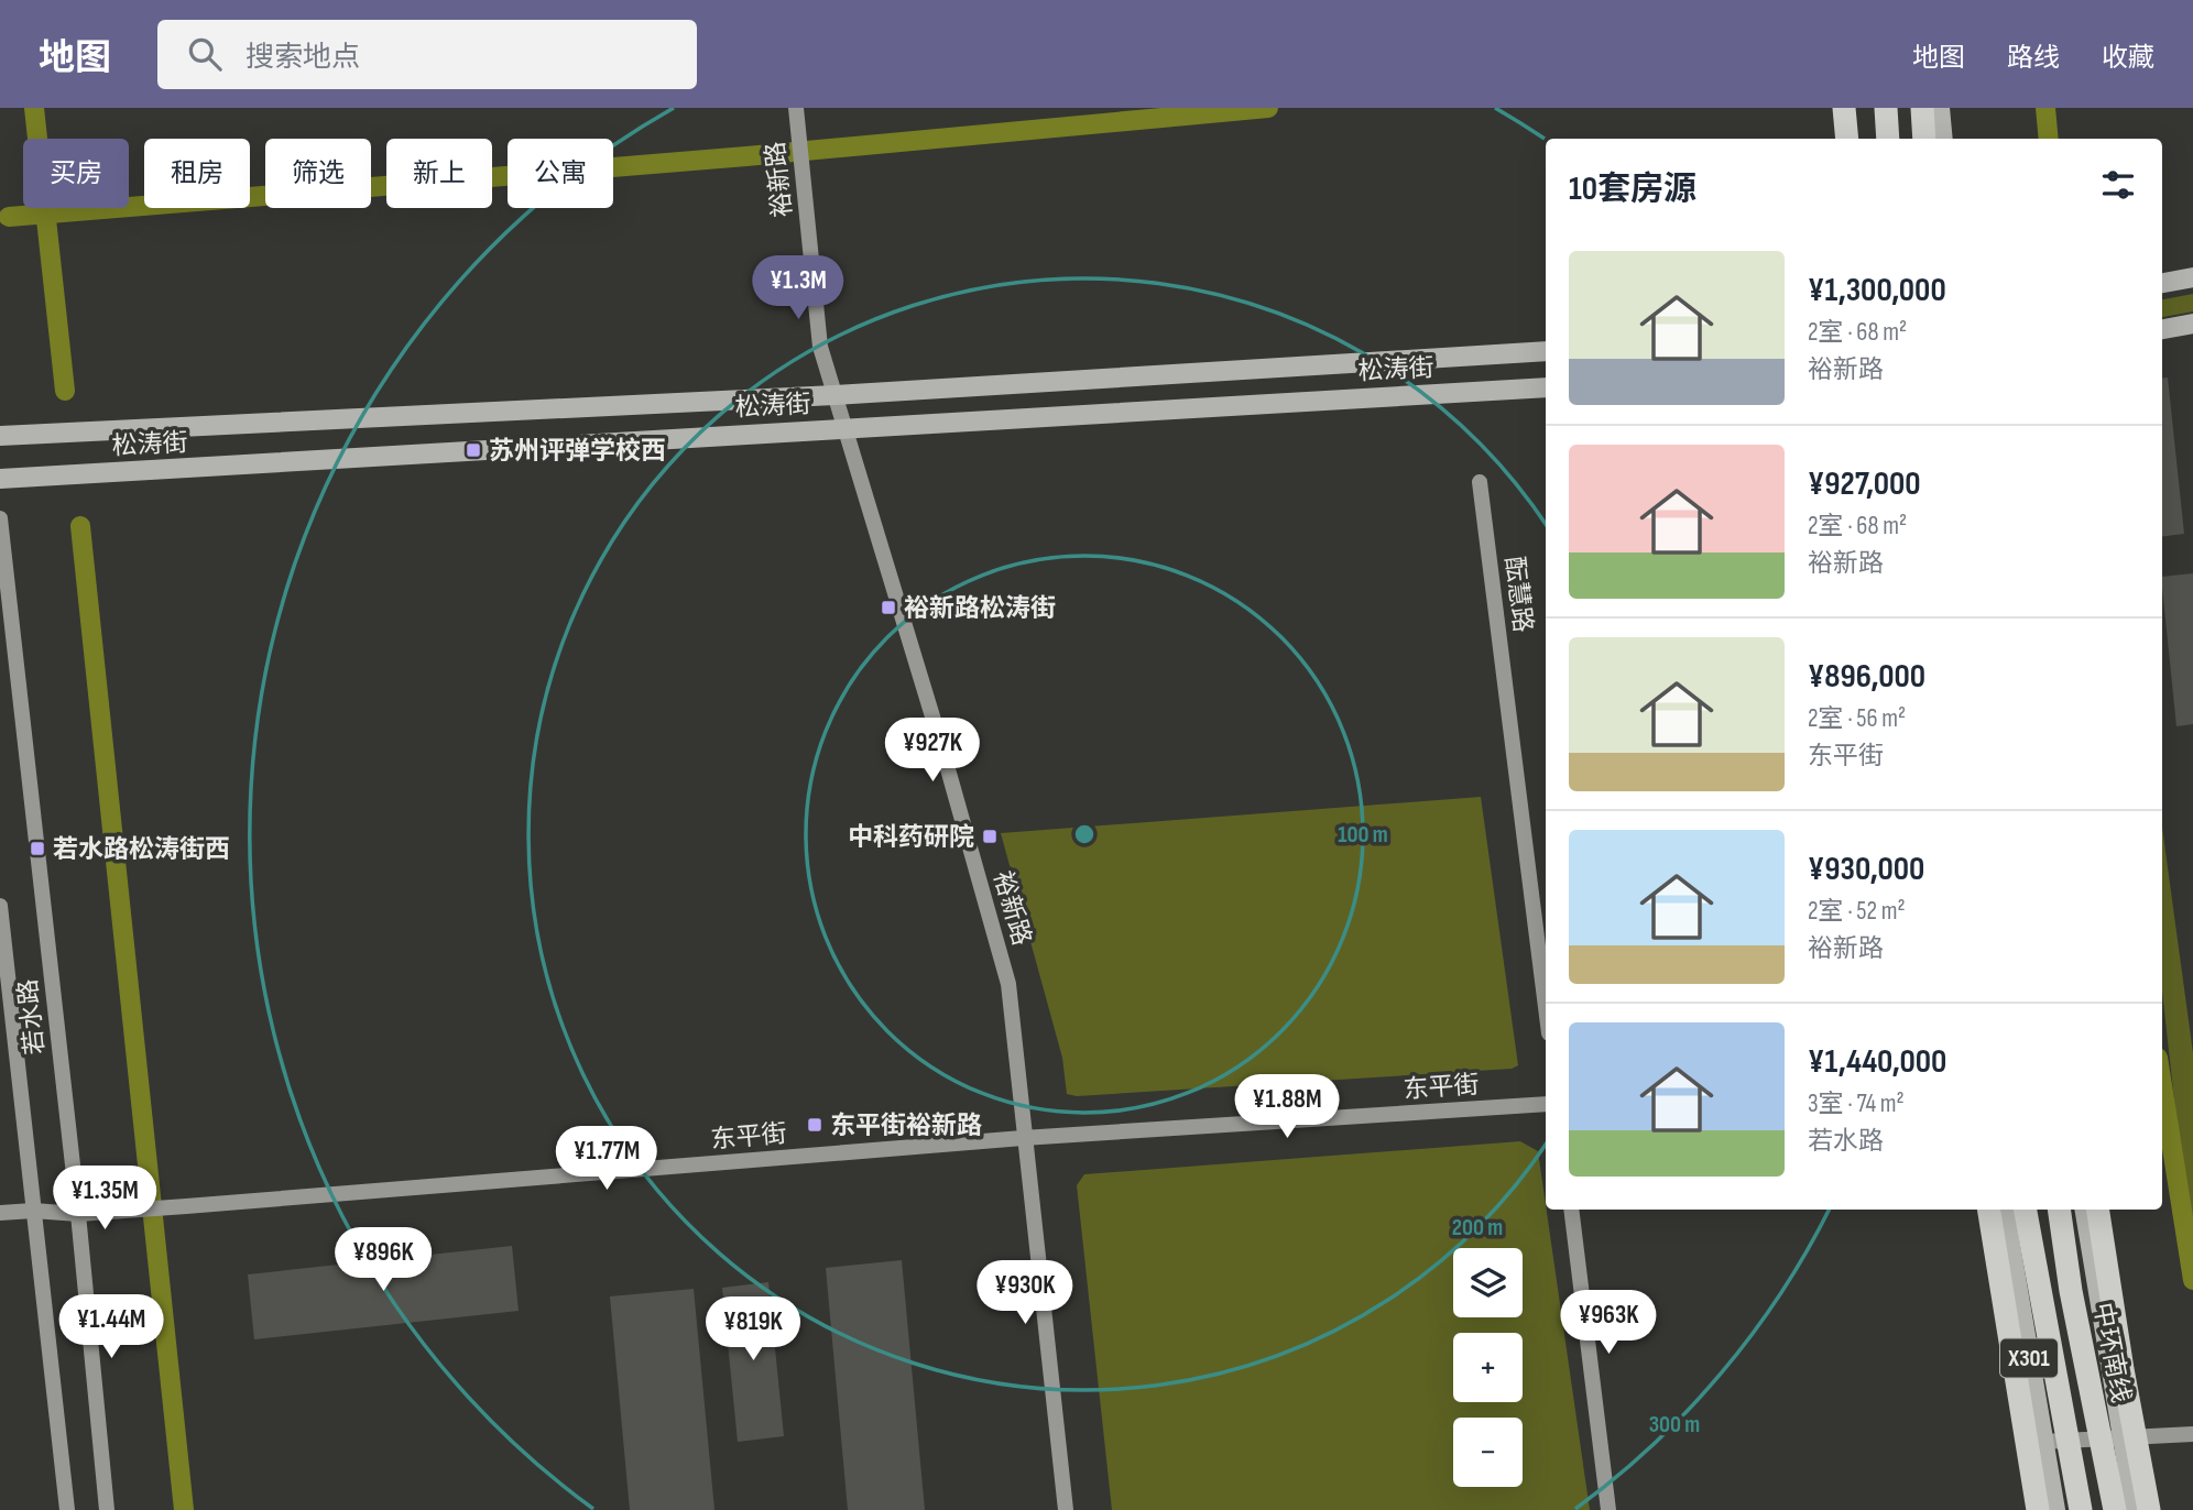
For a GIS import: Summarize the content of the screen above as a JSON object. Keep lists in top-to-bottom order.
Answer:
{
  "streets": {
    "highway": ["中环南线"],
    "main road": ["松涛街", "X301"],
    "street": [
      "裕新路",
      "酝慧路",
      "若水路",
      "东平街"
    ]
  },
  "crossings": [
    ["裕新路", "松涛街"],
    ["裕新路", "东平街"],
    ["若水路", "东平街"]
  ],
  "places": {
    "transit": [
      "苏州评弹学校西",
      "裕新路松涛街",
      "中科药研院",
      "若水路松涛街西",
      "东平街裕新路"
    ]
  },
  "page": {
    "header": "地图",
    "search": "搜索地点",
    "nav": ["地图", "路线", "收藏"],
    "chip": [
      "买房",
      "租房",
      "筛选",
      "新上",
      "公寓"
    ],
    "heading": "10套房源",
    "list": [
      {
        "name": "¥1,300,000",
        "note": "2室 · 68 m² · 裕新路"
      },
      {
        "name": "¥927,000",
        "note": "2室 · 68 m² · 裕新路"
      },
      {
        "name": "¥896,000",
        "note": "2室 · 56 m² · 东平街"
      },
      {
        "name": "¥930,000",
        "note": "2室 · 52 m² · 裕新路"
      },
      {
        "name": "¥1,440,000",
        "note": "3室 · 74 m² · 若水路"
      }
    ],
    "price": [
      "¥1.3M",
      "¥927K",
      "¥1.88M",
      "¥1.77M",
      "¥1.35M",
      "¥896K",
      "¥930K",
      "¥963K",
      "¥1.44M",
      "¥819K"
    ],
    "map_buttons": ["+", "−"]
  },
  "rings": ["100 m", "200 m", "300 m"]
}
